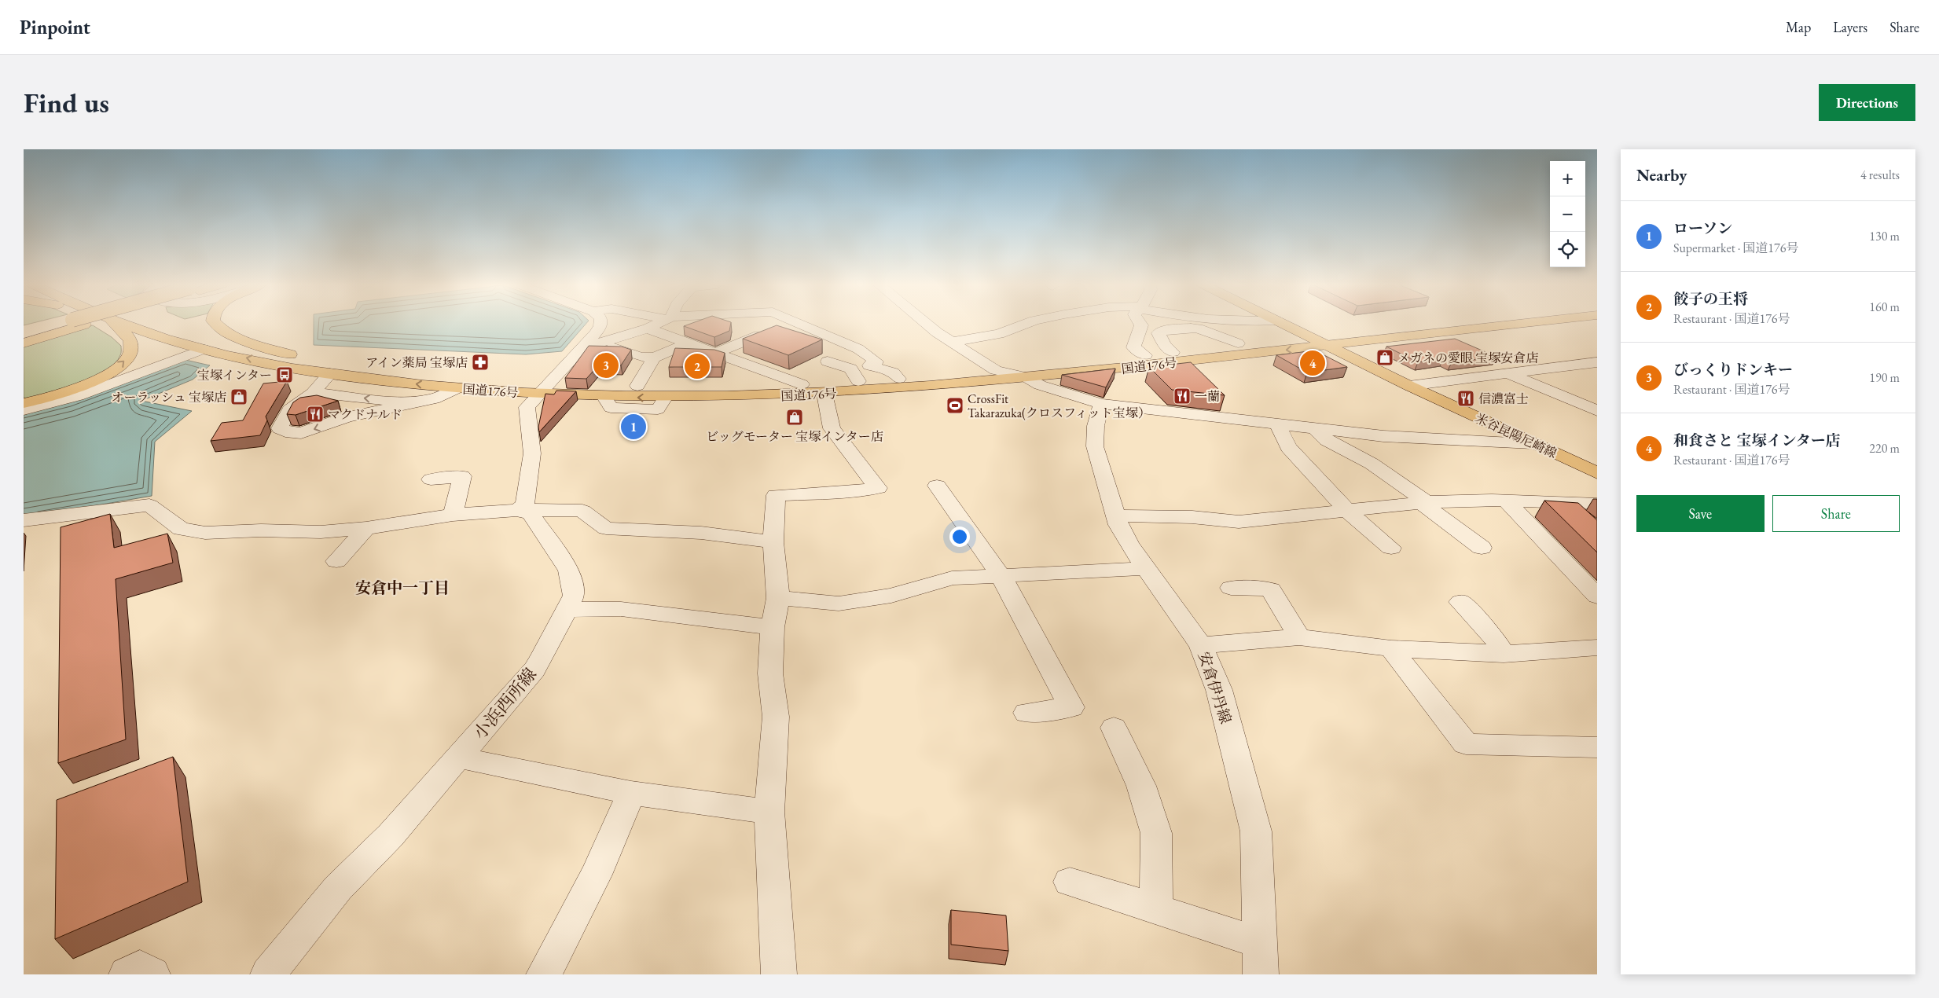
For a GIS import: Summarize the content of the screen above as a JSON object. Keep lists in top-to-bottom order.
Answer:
{
  "streets": {
    "main road": ["国道176号", "米谷昆陽尼崎線"],
    "street": ["安倉伊丹線", "小浜西所線"]
  },
  "crossings": [
    ["国道176号", "米谷昆陽尼崎線"]
  ],
  "districts": ["安倉中一丁目"],
  "places": {
    "shop": ["メガネの愛眼 宝塚安倉店", "オーラッシュ 宝塚店", "ビッグモーター 宝塚インター店"],
    "pharmacy": ["アイン薬局 宝塚店"],
    "bus stop": ["宝塚インター"],
    "restaurant": ["一蘭", "信濃富士", "マクドナルド"],
    "sports": ["CrossFit Takarazuka(クロスフィット宝塚）"]
  },
  "page": {
    "header": "Pinpoint",
    "nav": ["Map", "Layers", "Share"],
    "buttons": [
      "Directions",
      ["Save", "Share"]
    ],
    "title": "Find us",
    "heading": ["Nearby", "4 results"],
    "map_buttons": ["+", "−"],
    "list": [
      {
        "mark": "1",
        "name": "ローソン",
        "note": "Supermarket · 国道176号",
        "value": "130 m"
      },
      {
        "mark": "2",
        "name": "餃子の王将",
        "note": "Restaurant · 国道176号",
        "value": "160 m"
      },
      {
        "mark": "3",
        "name": "びっくりドンキー",
        "note": "Restaurant · 国道176号",
        "value": "190 m"
      },
      {
        "mark": "4",
        "name": "和食さと 宝塚インター店",
        "note": "Restaurant · 国道176号",
        "value": "220 m"
      }
    ],
    "pins": [
      "4",
      "3",
      "2",
      "1"
    ]
  }
}
